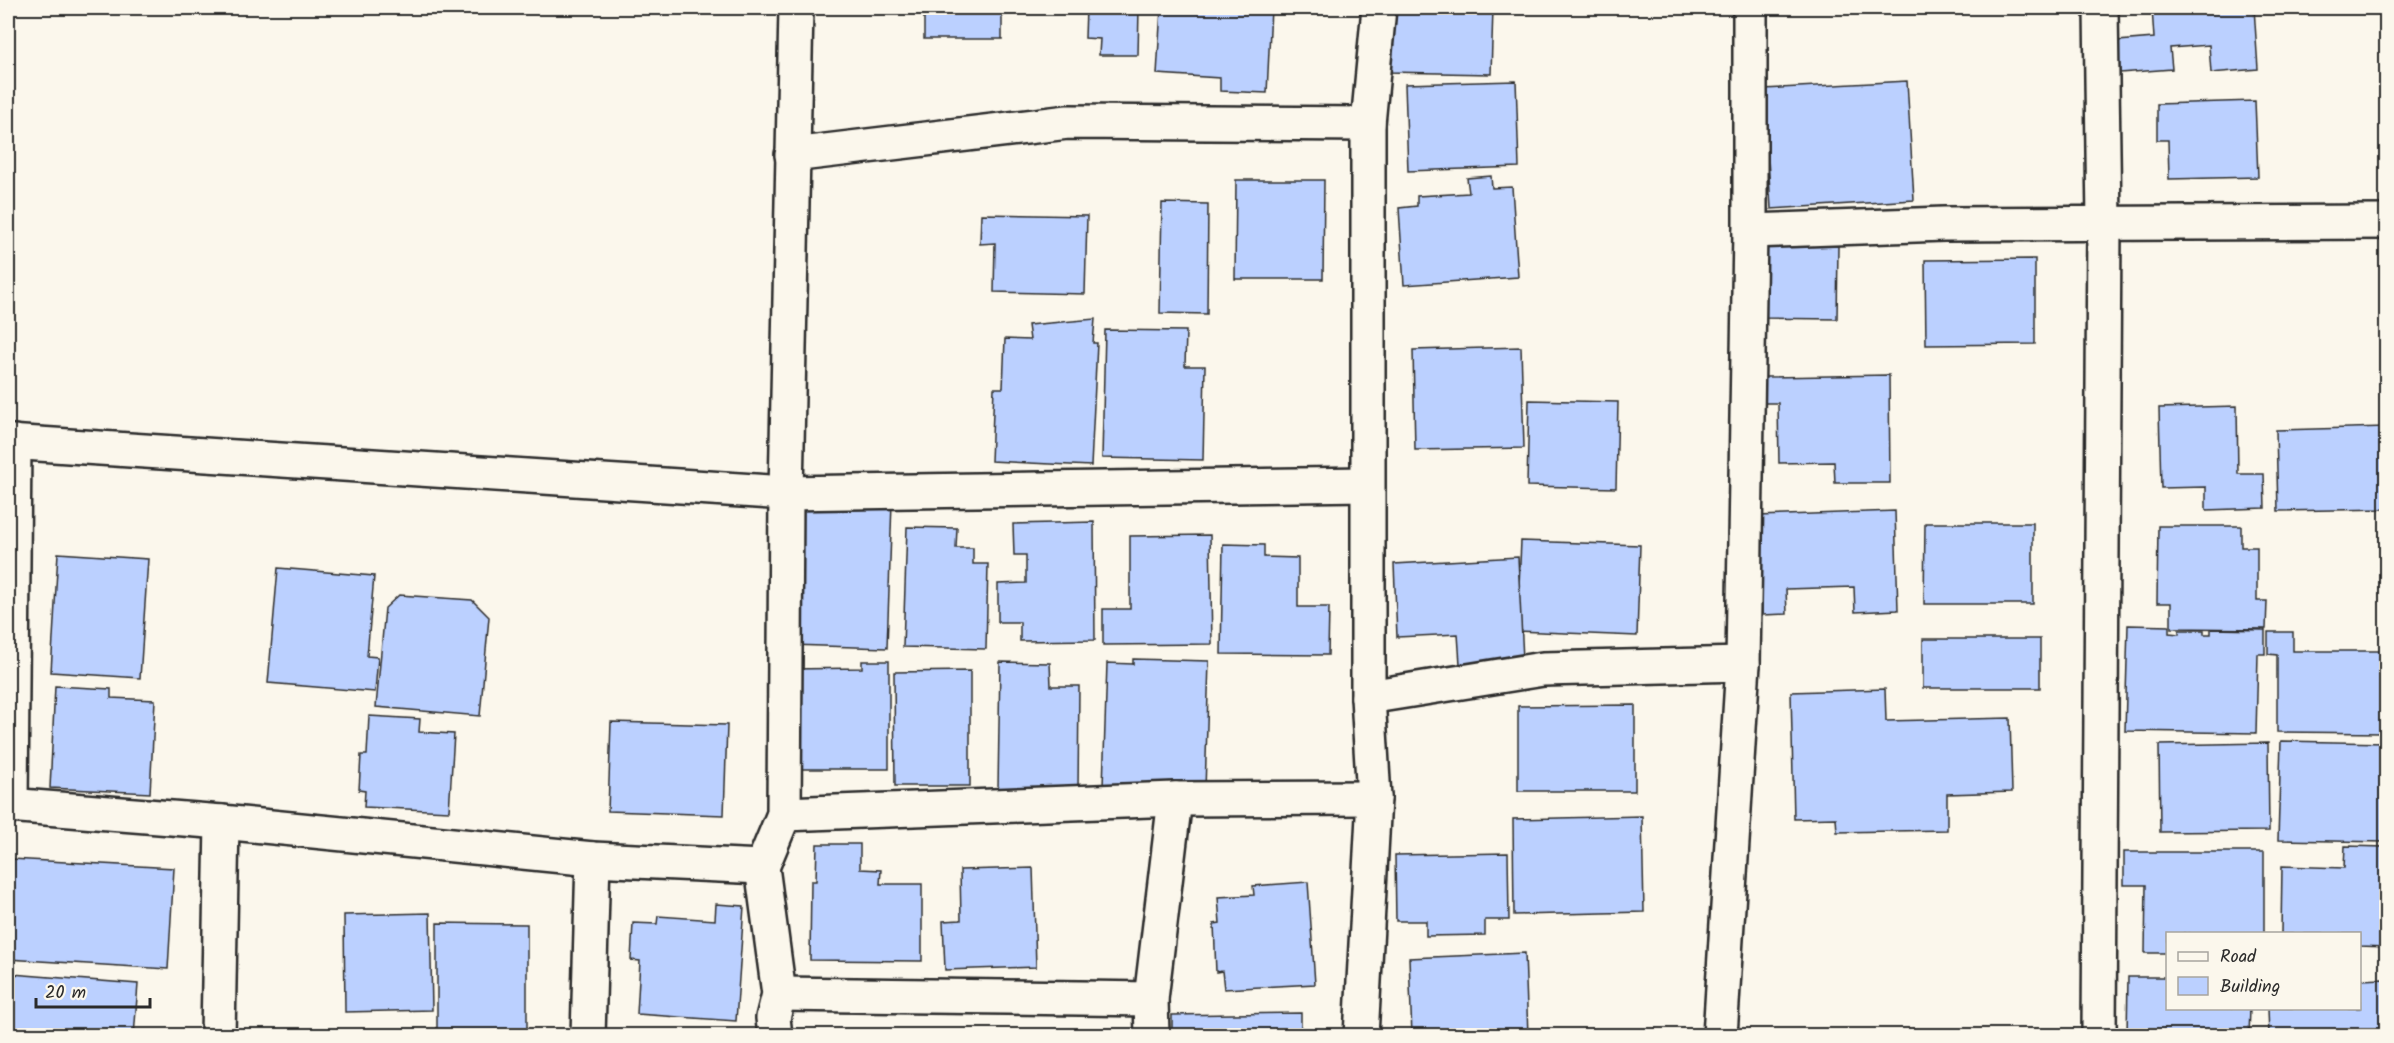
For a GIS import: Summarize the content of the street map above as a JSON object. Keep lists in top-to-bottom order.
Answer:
{
  "legend": ["Road", "Building"],
  "scale_bar": "20 m"
}
